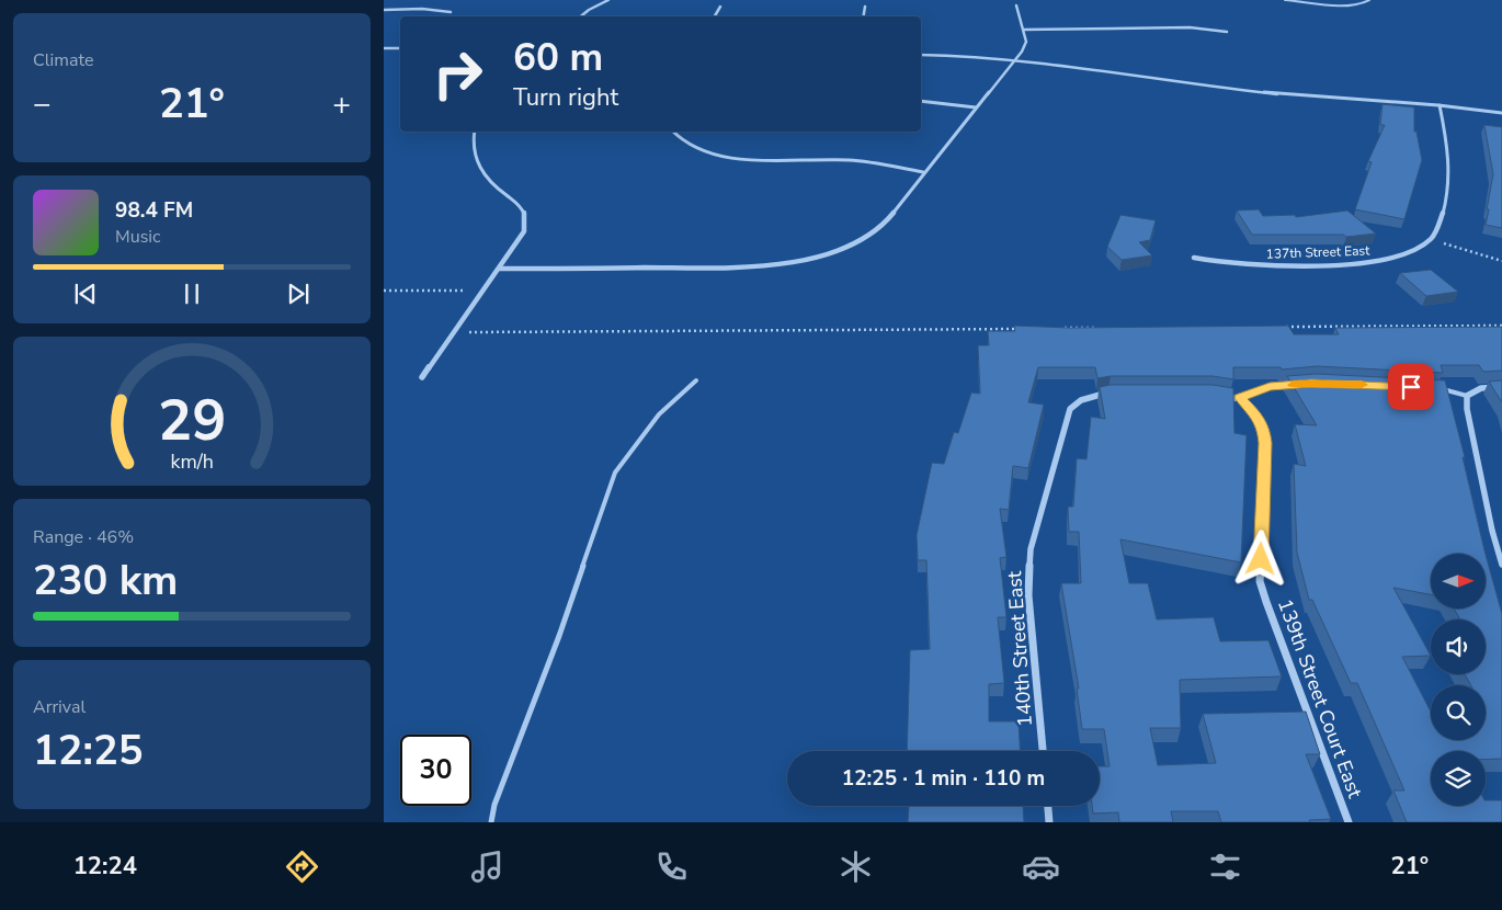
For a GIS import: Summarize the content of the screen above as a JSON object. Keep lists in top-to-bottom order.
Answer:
{
  "streets": {
    "street": ["137th Street East", "140th Street East", "139th Street Court East"]
  },
  "north": "right",
  "page": {
    "tile": [
      "Climate",
      ["Range · 46%", "230 km"],
      ["Arrival", "12:25"]
    ],
    "turn": ["60 m", "Turn right"],
    "heat": ["−", "21°", "+"],
    "song": ["98.4 FM", "Music"],
    "limit": "30",
    "trip": "12:25 · 1 min · 110 m",
    "tabs": ["12:24", "21°"],
    "gauge": ["29", "km/h"]
  }
}
